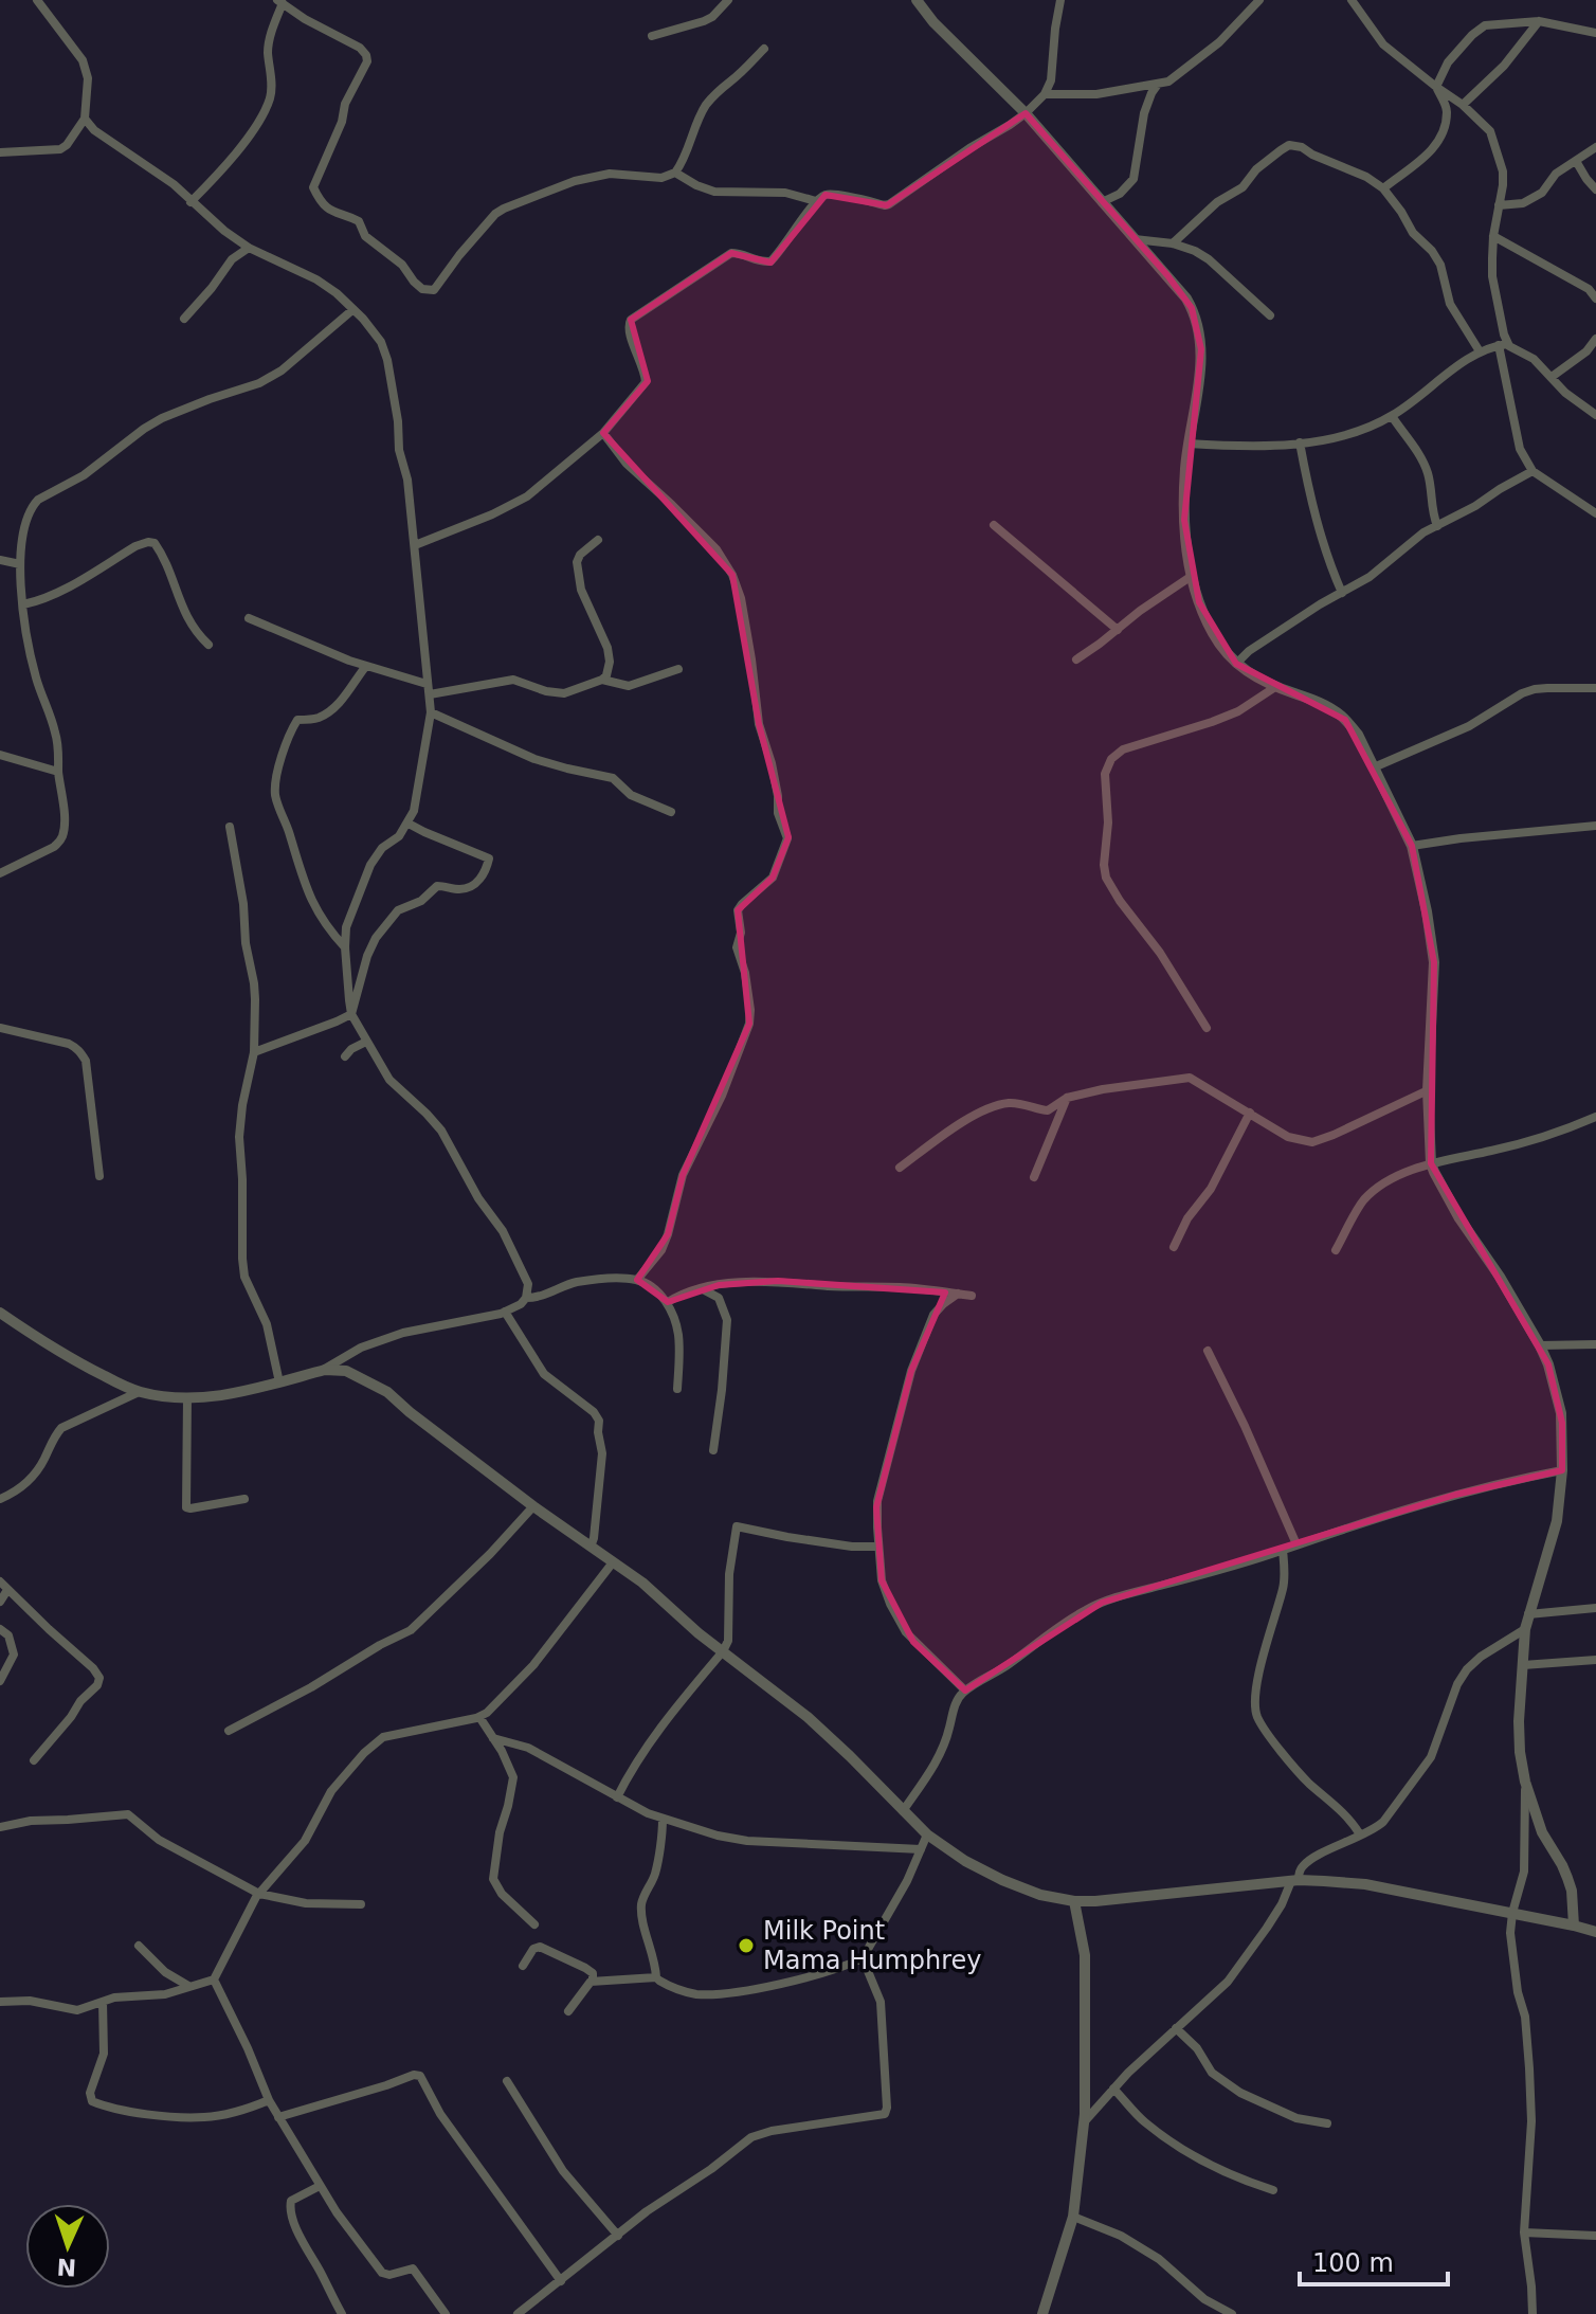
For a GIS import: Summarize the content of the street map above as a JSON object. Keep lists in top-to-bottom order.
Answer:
{
  "places": ["Milk Point Mama Humphrey"],
  "scale_bar": "100 m",
  "north": "bottom"
}
